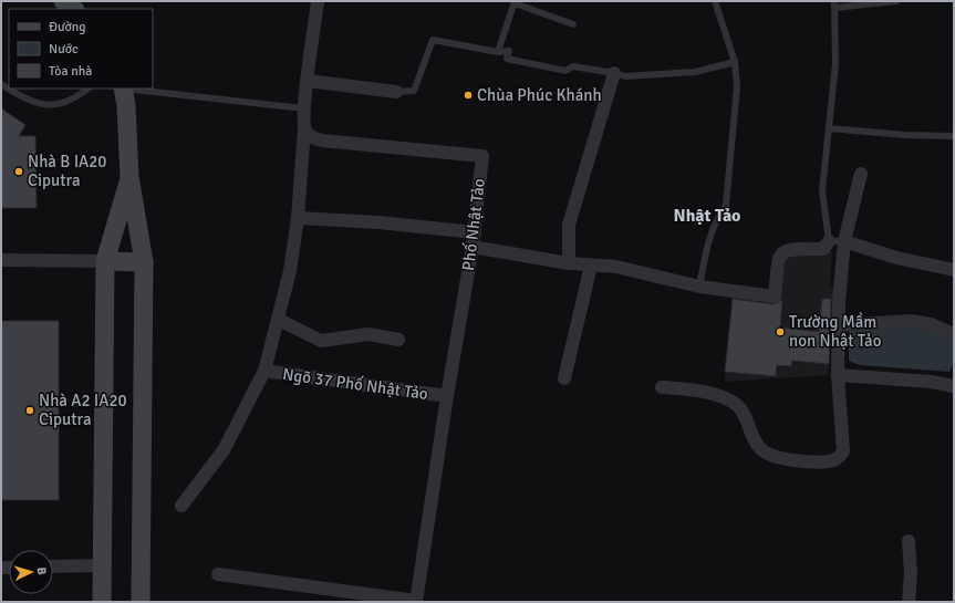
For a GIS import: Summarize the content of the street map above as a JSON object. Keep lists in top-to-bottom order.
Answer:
{
  "streets": {
    "street": ["Phố Nhật Tảo", "Ngõ 37 Phố Nhật Tảo"]
  },
  "crossings": [
    ["Phố Nhật Tảo", "Ngõ 37 Phố Nhật Tảo"]
  ],
  "districts": ["Nhật Tảo"],
  "places": [
    "Chùa Phúc Khánh",
    "Nhà B IA20 Ciputra",
    "Trường Mầm non Nhật Tảo",
    "Nhà A2 IA20 Ciputra"
  ],
  "legend": ["Đường", "Nước", "Tòa nhà"],
  "north": "right"
}
